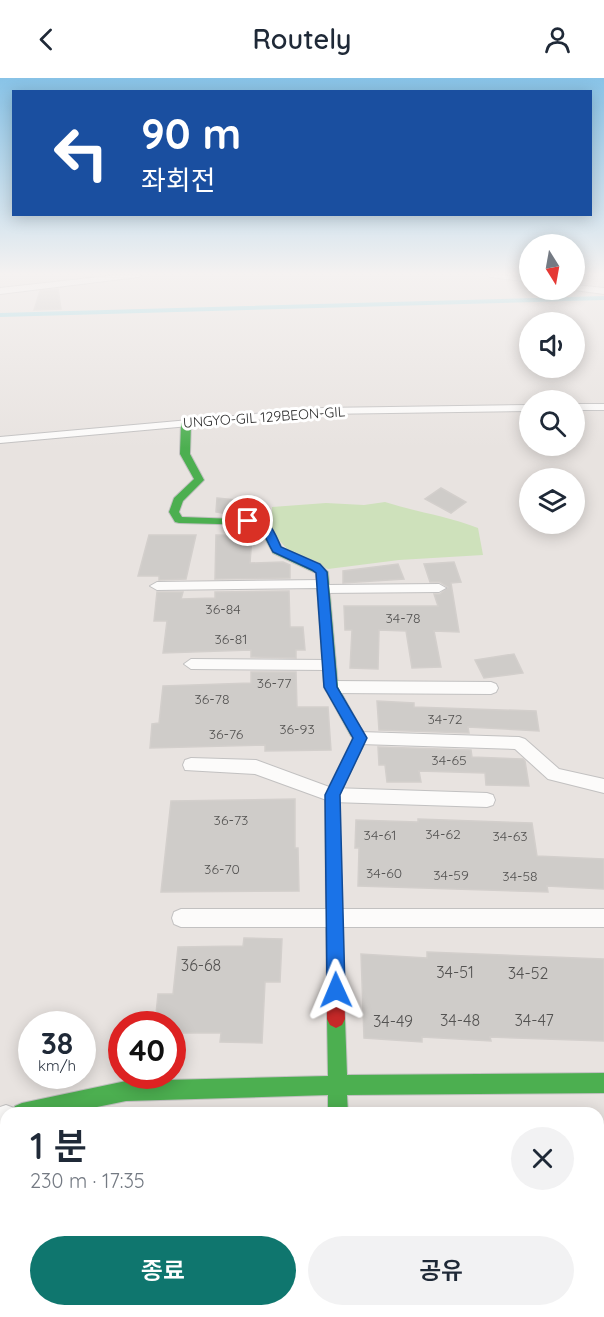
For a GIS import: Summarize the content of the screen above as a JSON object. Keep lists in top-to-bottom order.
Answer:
{
  "streets": {
    "street": ["UNGYO-GIL 129BEON-GIL"]
  },
  "house_numbers": [
    "36-84",
    "34-78",
    "36-81",
    "36-77",
    "36-78",
    "34-72",
    "36-93",
    "36-76",
    "34-65",
    "36-73",
    "34-62",
    "34-61",
    "34-63",
    "36-70",
    "34-60",
    "34-59",
    "34-58",
    "36-68",
    "34-51",
    "34-52",
    "34-48",
    "34-47",
    "34-49"
  ],
  "north": "bottom",
  "page": {
    "header": "Routely",
    "turn": ["90 m", "좌회전"],
    "speed": "38 km/h",
    "limit": "40",
    "heading": ["1 분", "230 m · 17:35"],
    "buttons": ["종료", "공유"]
  }
}
